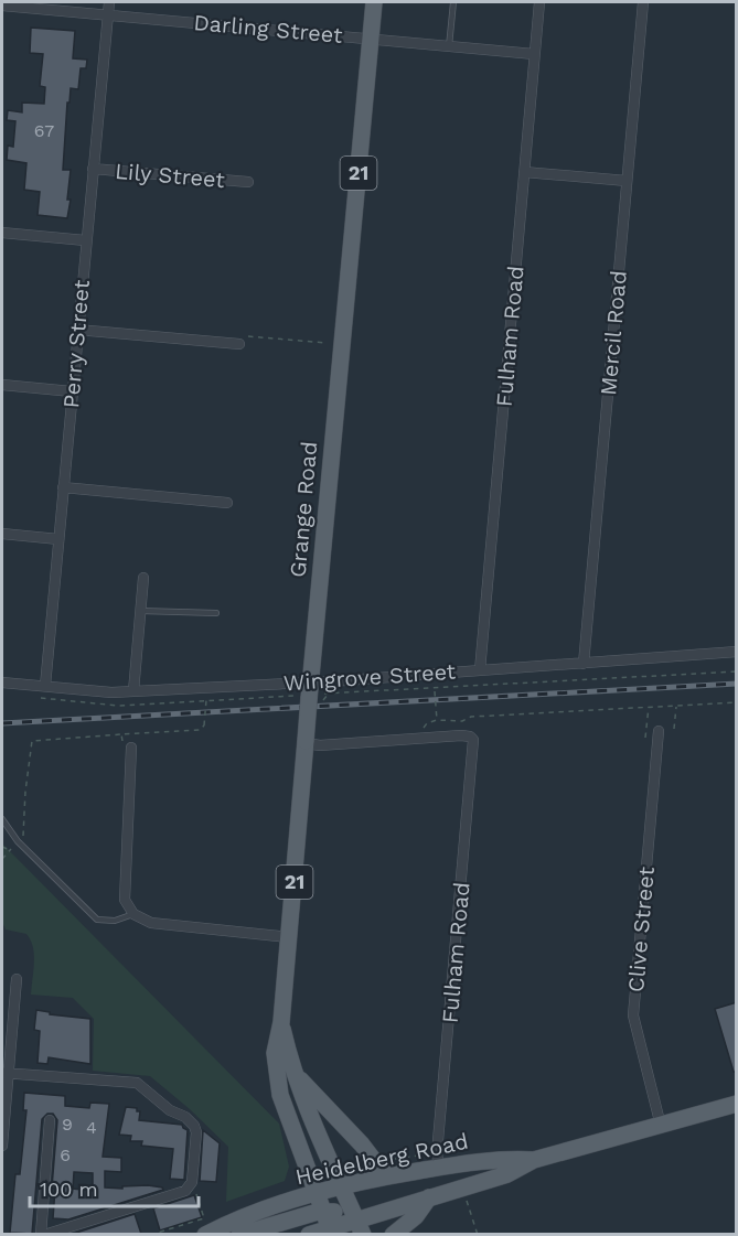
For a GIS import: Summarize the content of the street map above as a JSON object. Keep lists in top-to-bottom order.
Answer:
{
  "streets": {
    "main road": ["21", "Grange Road", "Heidelberg Road"],
    "street": [
      "Darling Street",
      "Lily Street",
      "Mercil Road",
      "Fulham Road",
      "Perry Street",
      "Wingrove Street",
      "Clive Street"
    ]
  },
  "crossings": [
    ["Darling Street", "Fulham Road"],
    ["Darling Street", "Perry Street"],
    ["Darling Street", "Grange Road"],
    ["21", "Grange Road"],
    ["21", "Heidelberg Road"],
    ["Lily Street", "Perry Street"],
    ["Mercil Road", "Wingrove Street"],
    ["Fulham Road", "Grange Road"],
    ["Fulham Road", "Wingrove Street"],
    ["Fulham Road", "Heidelberg Road"],
    ["Perry Street", "Wingrove Street"],
    ["Grange Road", "Wingrove Street"],
    ["Grange Road", "Heidelberg Road"],
    ["Clive Street", "Heidelberg Road"]
  ],
  "house_numbers": [
    "67",
    "9",
    "4",
    "6"
  ],
  "scale_bar": "100 m"
}
